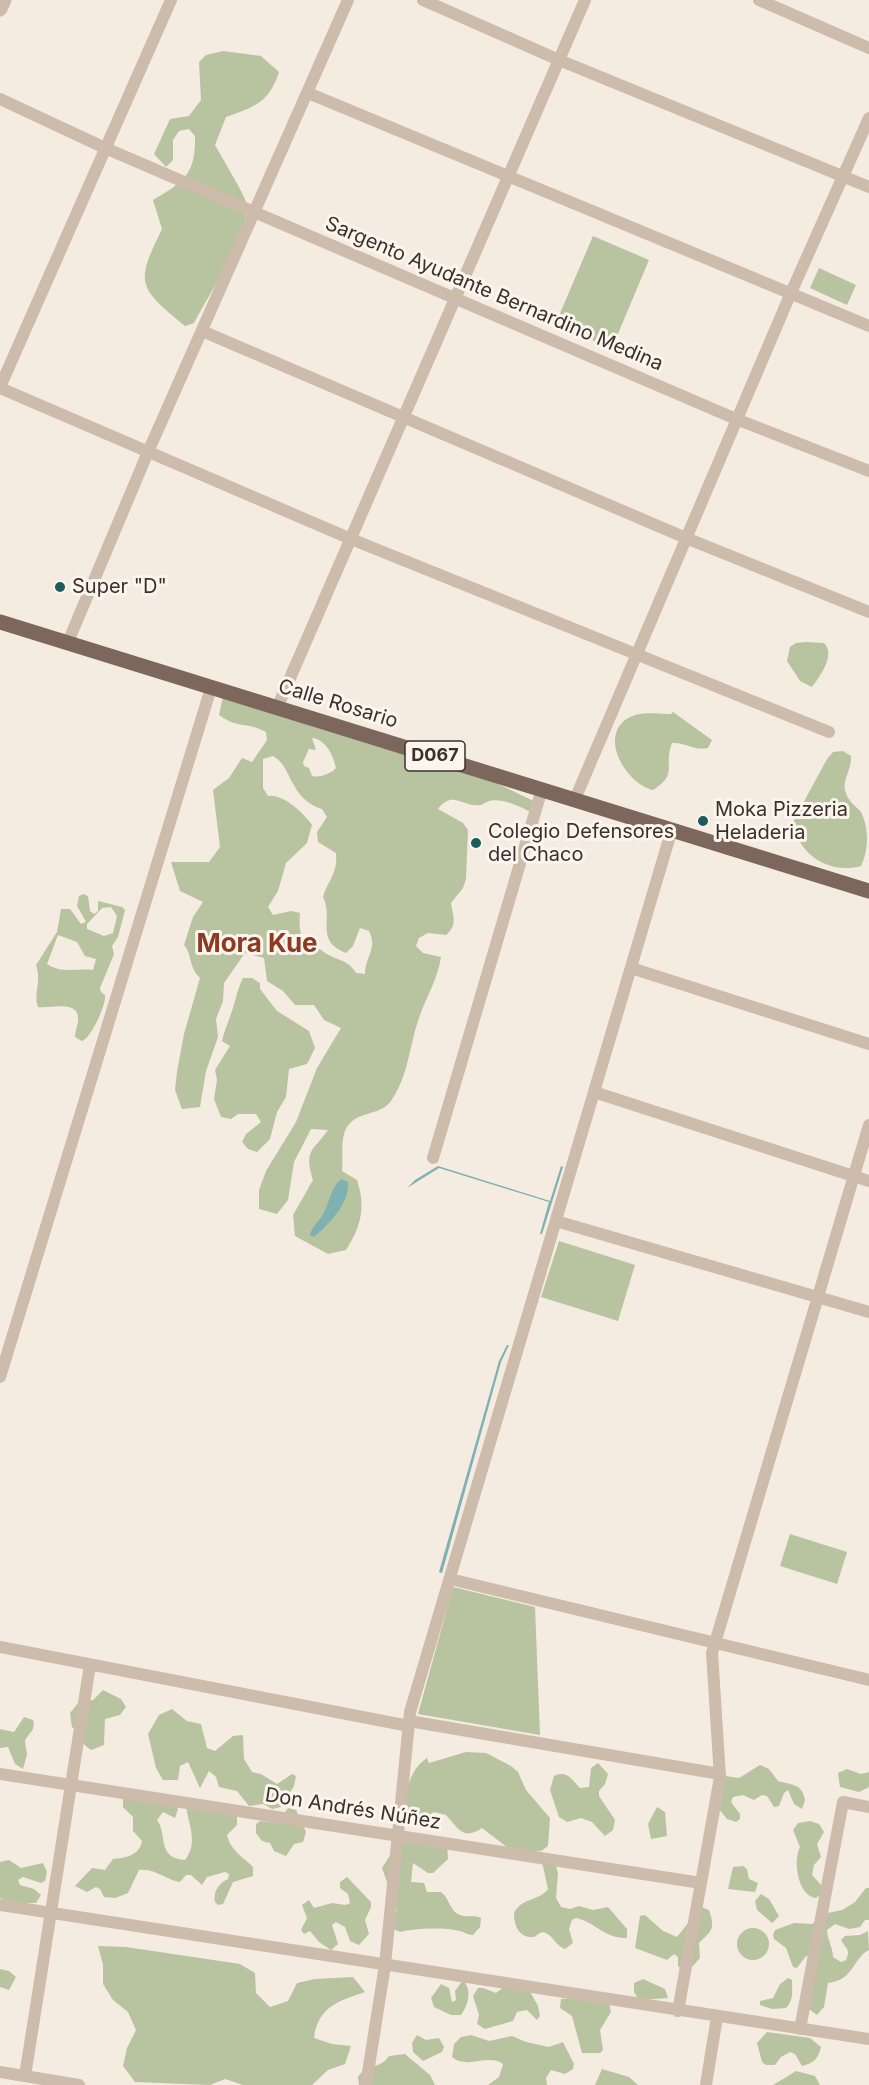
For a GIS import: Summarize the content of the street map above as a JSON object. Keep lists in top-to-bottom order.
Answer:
{
  "streets": {
    "main road": ["Calle Rosario", "D067"],
    "street": ["Sargento Ayudante Bernardino Medina", "Don Andrés Núñez"]
  },
  "districts": ["Mora Kue"],
  "places": ["Super \"D\"", "Moka Pizzeria Heladeria", "Colegio Defensores del Chaco"]
}
